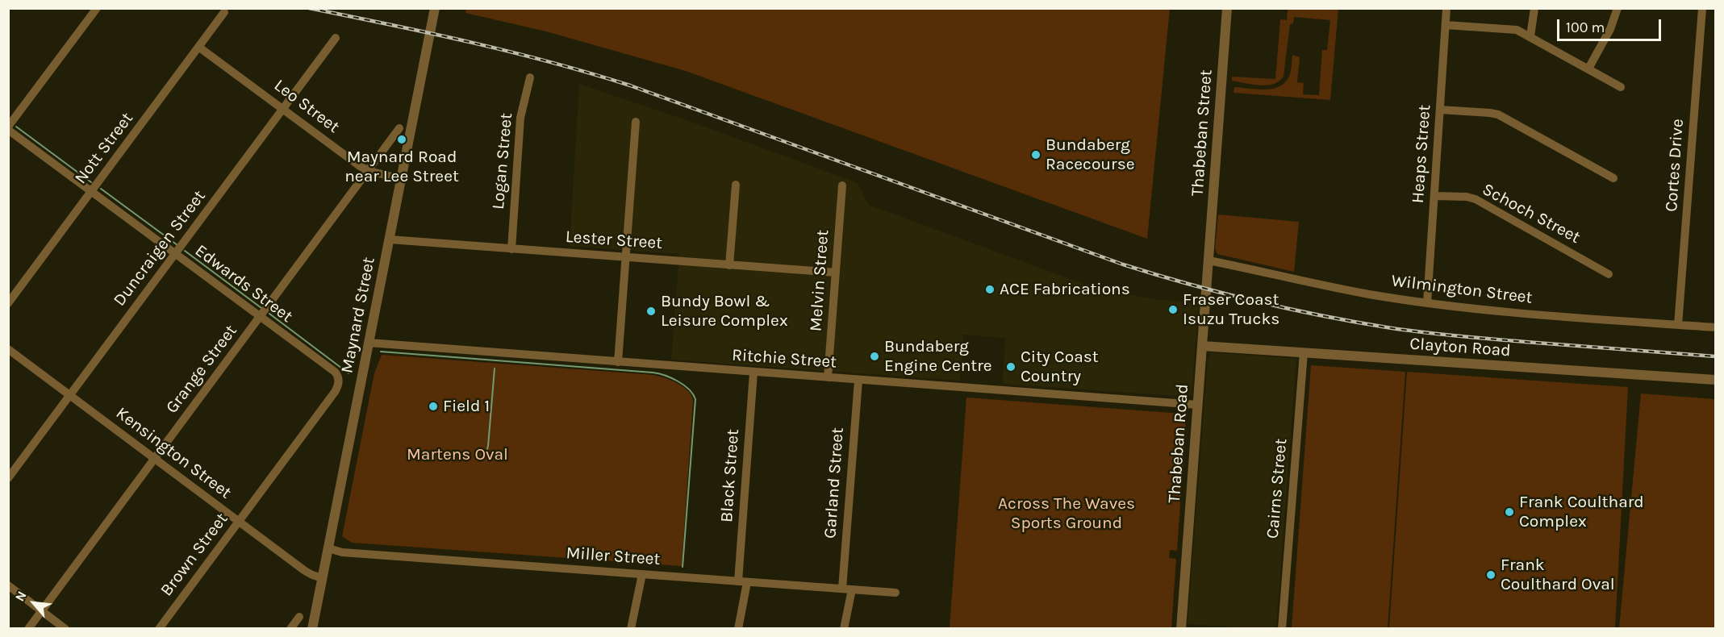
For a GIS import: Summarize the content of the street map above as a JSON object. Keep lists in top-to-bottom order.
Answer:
{
  "streets": {
    "street": [
      "Leo Street",
      "Thabeban Street",
      "Nott Street",
      "Heaps Street",
      "Logan Street",
      "Cortes Drive",
      "Schoch Street",
      "Lester Street",
      "Duncraigen Street",
      "Melvin Street",
      "Edwards Street",
      "Wilmington Street",
      "Maynard Street",
      "Clayton Road",
      "Ritchie Street",
      "Grange Street",
      "Thabeban Road",
      "Kensington Street",
      "Black Street",
      "Garland Street",
      "Cairns Street",
      "Brown Street",
      "Miller Street"
    ]
  },
  "crossings": [
    ["Leo Street", "Nott Street"],
    ["Leo Street", "Duncraigen Street"],
    ["Leo Street", "Maynard Street"],
    ["Leo Street", "Grange Street"],
    ["Thabeban Street", "Wilmington Street"],
    ["Thabeban Street", "Thabeban Road"],
    ["Nott Street", "Edwards Street"],
    ["Heaps Street", "Schoch Street"],
    ["Heaps Street", "Wilmington Street"],
    ["Logan Street", "Lester Street"],
    ["Cortes Drive", "Wilmington Street"],
    ["Lester Street", "Melvin Street"],
    ["Lester Street", "Maynard Street"],
    ["Duncraigen Street", "Edwards Street"],
    ["Duncraigen Street", "Kensington Street"],
    ["Melvin Street", "Ritchie Street"],
    ["Edwards Street", "Grange Street"],
    ["Edwards Street", "Brown Street"],
    ["Wilmington Street", "Thabeban Road"],
    ["Maynard Street", "Ritchie Street"],
    ["Maynard Street", "Kensington Street"],
    ["Maynard Street", "Miller Street"],
    ["Clayton Road", "Thabeban Road"],
    ["Clayton Road", "Cairns Street"],
    ["Ritchie Street", "Thabeban Road"],
    ["Ritchie Street", "Black Street"],
    ["Ritchie Street", "Garland Street"],
    ["Grange Street", "Kensington Street"],
    ["Kensington Street", "Brown Street"],
    ["Black Street", "Miller Street"],
    ["Garland Street", "Miller Street"]
  ],
  "parks": ["Martens Oval", "Across The Waves Sports Ground"],
  "places": [
    "Maynard Road near Lee Street",
    "Bundaberg Racecourse",
    "ACE Fabrications",
    "Fraser Coast Isuzu Trucks",
    "Bundy Bowl & Leisure Complex",
    "Bundaberg Engine Centre",
    "City Coast Country",
    "Field 1",
    "Frank Coulthard Complex",
    "Frank Coulthard Oval"
  ],
  "scale_bar": "100 m",
  "north": "top left"
}
